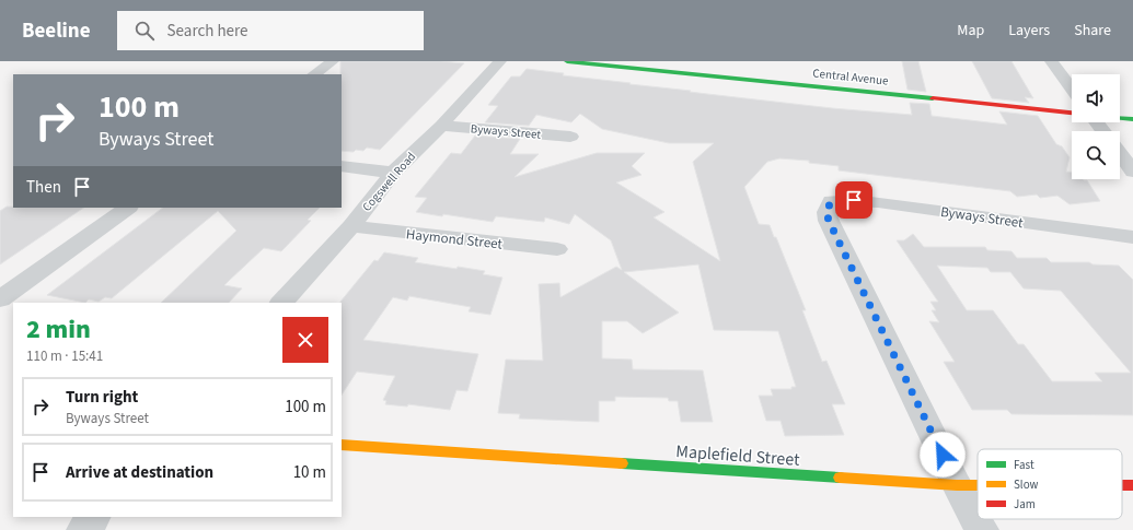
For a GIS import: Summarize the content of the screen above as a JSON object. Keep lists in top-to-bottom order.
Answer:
{
  "streets": {
    "street": [
      "Central Avenue",
      "Byways Street",
      "Cogswell Road",
      "Haymond Street",
      "Maplefield Street"
    ]
  },
  "crossings": [
    ["Byways Street", "Cogswell Road"],
    ["Byways Street", "Maplefield Street"],
    ["Cogswell Road", "Haymond Street"]
  ],
  "legend": ["Fast", "Slow", "Jam"],
  "page": {
    "header": "Beeline",
    "search": "Search here",
    "nav": ["Map", "Layers", "Share"],
    "turn": ["100 m", "Byways Street"],
    "then": "Then",
    "heading": ["2 min", "110 m · 15:41"],
    "list": [
      {
        "name": "Turn right",
        "note": "Byways Street",
        "value": "100 m"
      },
      {
        "name": "Arrive at destination",
        "value": "10 m"
      }
    ]
  }
}
